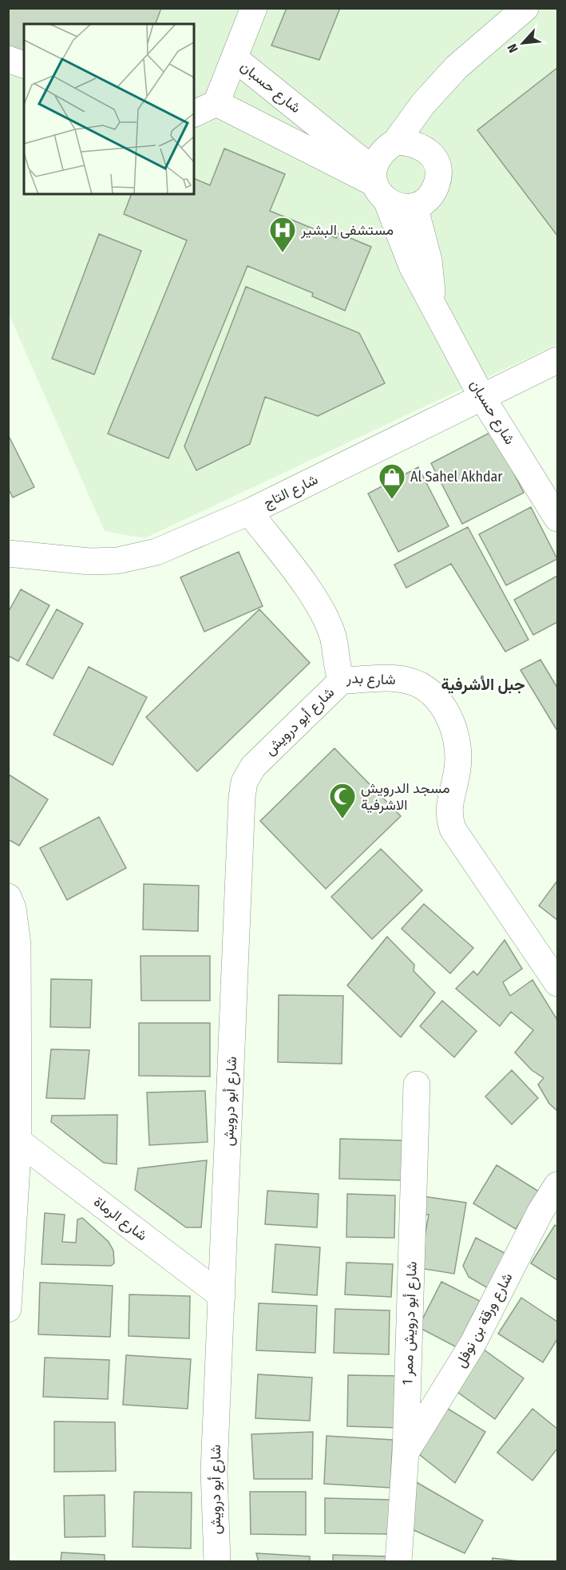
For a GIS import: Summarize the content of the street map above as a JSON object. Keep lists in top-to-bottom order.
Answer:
{
  "streets": {
    "street": [
      "شارع حسبان",
      "شارع التاج",
      "شارع بدر",
      "شارع أبو درويش",
      "شارع الرماة",
      "شارع ورقة بن نوفل",
      "شارع أبو درويش ممر 1"
    ]
  },
  "crossings": [
    ["شارع حسبان", "شارع التاج"],
    ["شارع التاج", "شارع بدر"],
    ["شارع بدر", "شارع أبو درويش"],
    ["شارع أبو درويش", "شارع الرماة"],
    ["شارع ورقة بن نوفل", "شارع أبو درويش ممر 1"]
  ],
  "districts": ["جبل الأشرفية"],
  "places": {
    "hospital": ["مستشفى البشير"],
    "shop": ["Al Sahel Akhdar"],
    "mosque": ["مسجد الدرويش الاشرفية"]
  },
  "north": "bottom left"
}
